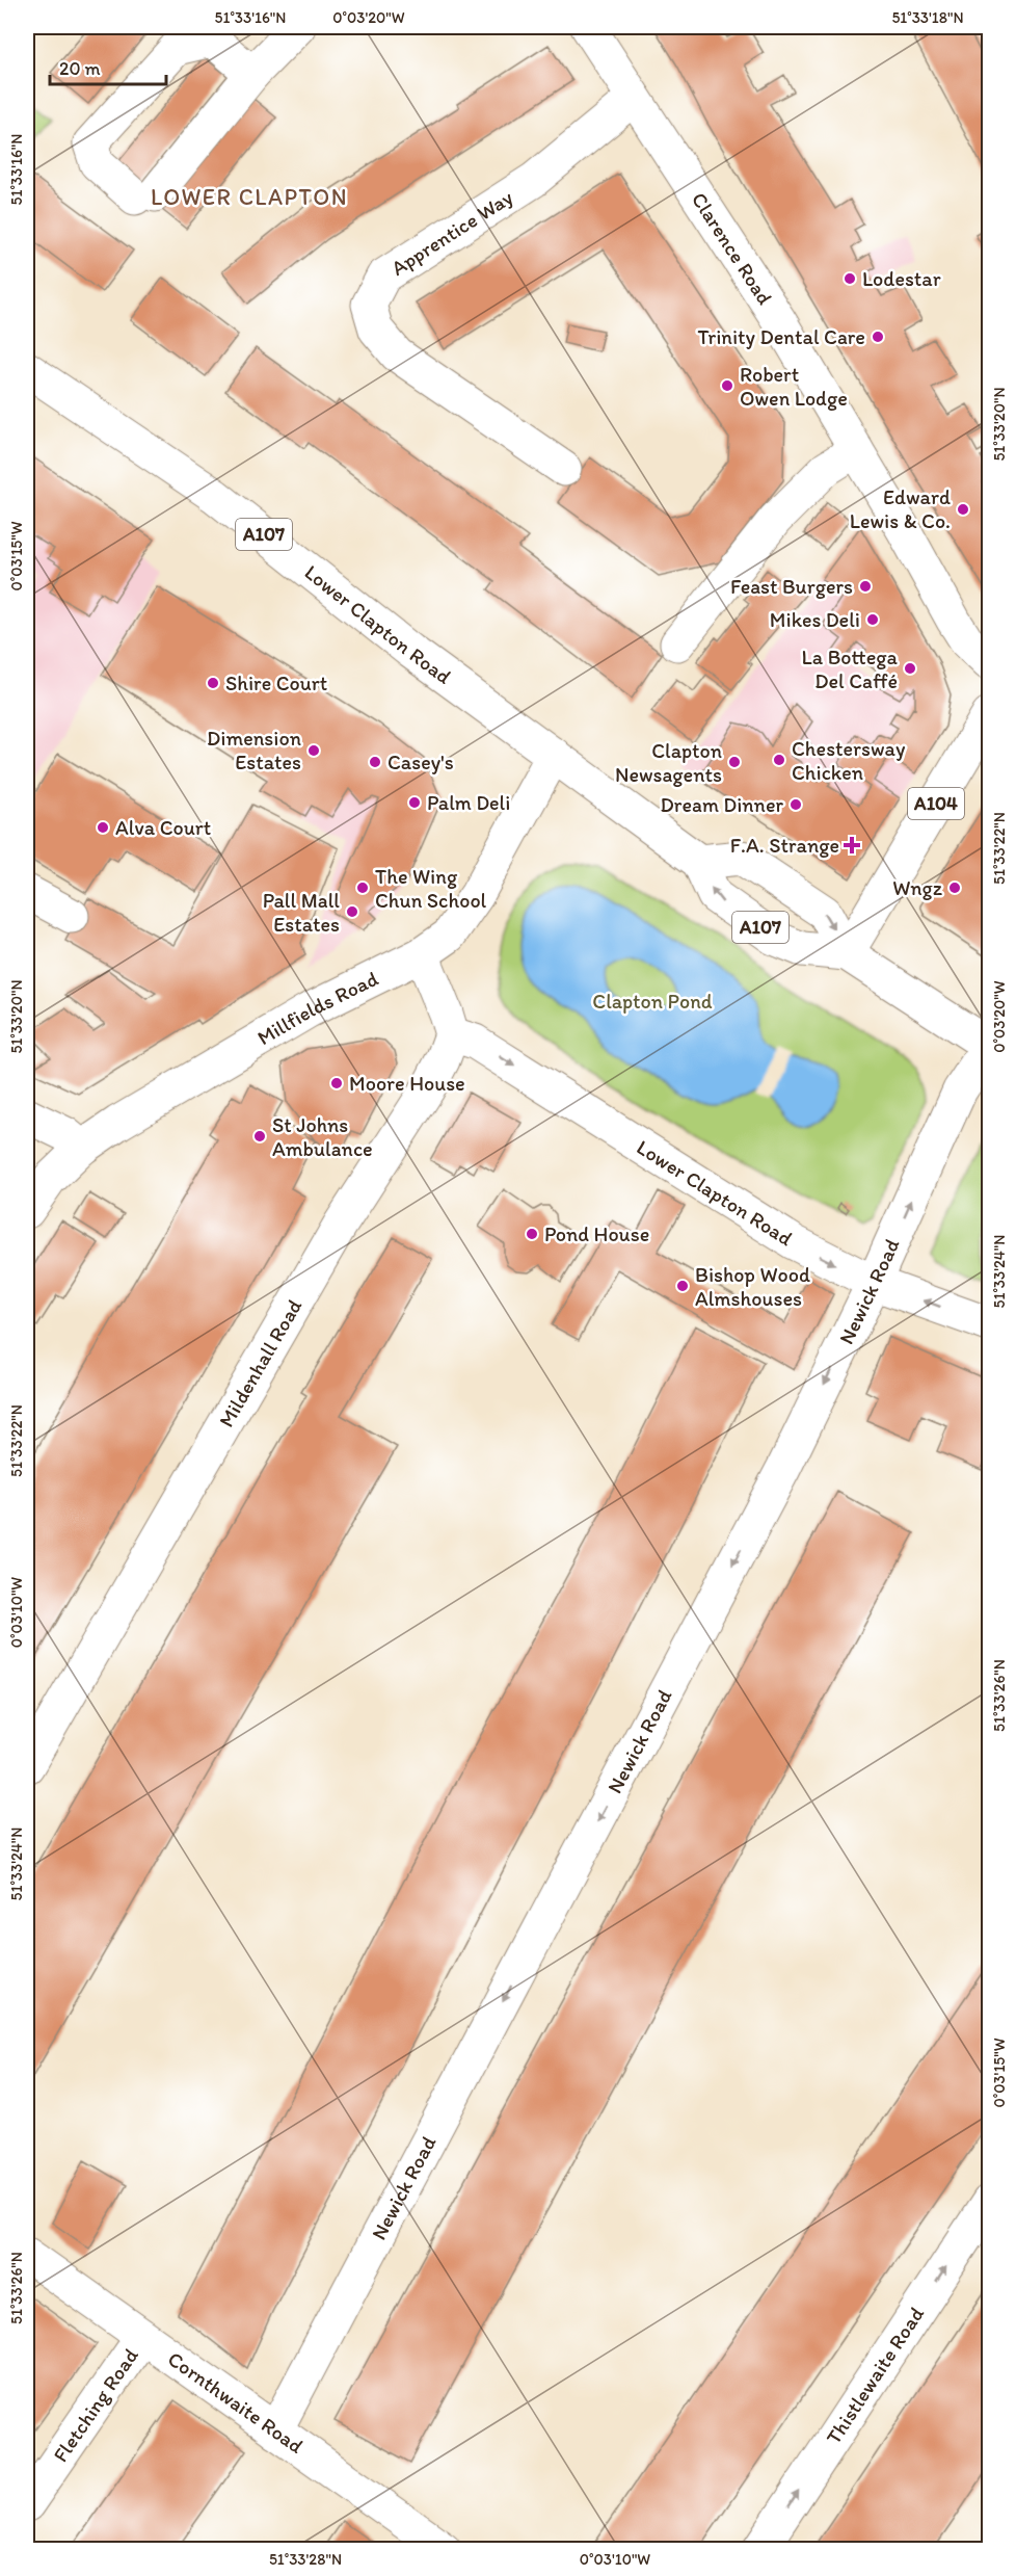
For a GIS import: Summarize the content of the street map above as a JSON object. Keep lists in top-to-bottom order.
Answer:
{
  "streets": {
    "main road": [
      "Apprentice Way",
      "Clarence Road",
      "A107",
      "Lower Clapton Road",
      "A104",
      "Millfields Road",
      "Newick Road",
      "Mildenhall Road",
      "Thistlewaite Road",
      "Cornthwaite Road",
      "Fletching Road"
    ]
  },
  "crossings": [
    ["Apprentice Way", "Clarence Road"],
    ["Lower Clapton Road", "A104"],
    ["Lower Clapton Road", "Millfields Road"],
    ["Lower Clapton Road", "Newick Road"],
    ["Lower Clapton Road", "Mildenhall Road"],
    ["Newick Road", "Cornthwaite Road"],
    ["Cornthwaite Road", "Fletching Road"]
  ],
  "one_way": ["Thistlewaite Road"],
  "districts": ["LOWER CLAPTON"],
  "parks": ["Clapton Pond"],
  "places": {
    "other": [
      "Lodestar",
      "Trinity Dental Care",
      "Robert Owen Lodge",
      "Edward Lewis & Co.",
      "Feast Burgers",
      "Mikes Deli",
      "La Bottega Del Caffé",
      "Shire Court",
      "Dimension Estates",
      "Chestersway Chicken",
      "Casey's",
      "Clapton Newsagents",
      "Palm Deli",
      "Dream Dinner",
      "Alva Court",
      "The Wing Chun School",
      "Wngz",
      "Pall Mall Estates",
      "Moore House",
      "St Johns Ambulance",
      "Pond House",
      "Bishop Wood Almshouses"
    ],
    "health": ["F.A. Strange"]
  },
  "scale_bar": "20 m",
  "coordinates": [
    "51°33'16\"N",
    "0°03'20\"W",
    "51°33'18\"N",
    "51°33'20\"N",
    "0°03'15\"W",
    "51°33'22\"N",
    "51°33'24\"N",
    "0°03'10\"W",
    "51°33'26\"N",
    "51°33'28\"N"
  ]
}
